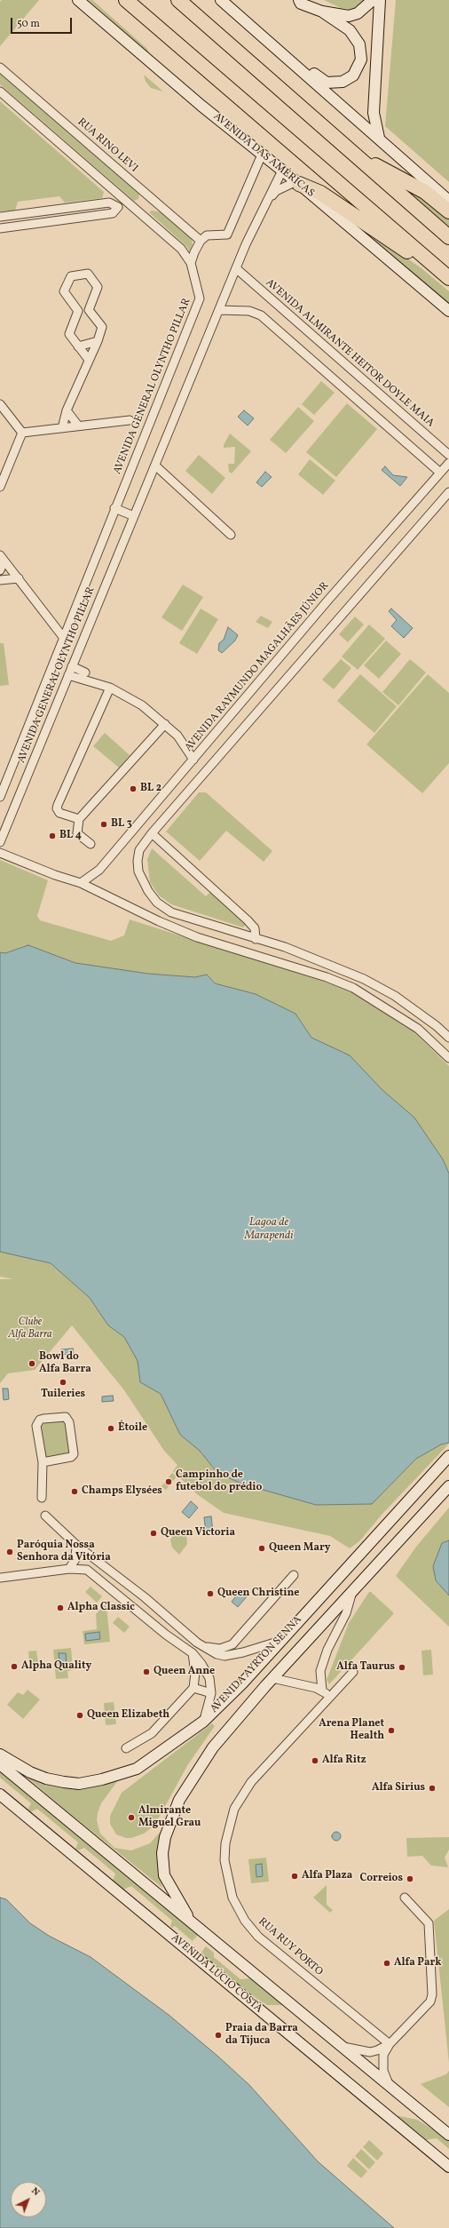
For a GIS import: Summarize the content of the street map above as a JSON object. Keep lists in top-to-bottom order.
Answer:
{
  "streets": {
    "main road": ["AVENIDA DAS AMÉRICAS", "AVENIDA AYRTON SENNA", "AVENIDA LÚCIO COSTA"],
    "street": [
      "RUA RINO LEVI",
      "AVENIDA ALMIRANTE HEITOR DOYLE MAIA",
      "AVENIDA GENERAL OLYNTHO PILLAR",
      "AVENIDA RAYMUNDO MAGALHÃES JÚNIOR",
      "RUA RUY PORTO"
    ]
  },
  "crossings": [
    ["AVENIDA DAS AMÉRICAS", "AVENIDA GENERAL OLYNTHO PILLAR"],
    ["AVENIDA ALMIRANTE HEITOR DOYLE MAIA", "AVENIDA GENERAL OLYNTHO PILLAR"]
  ],
  "water": ["Lagoa de Marapendi"],
  "parks": ["Clube Alfa Barra"],
  "places": [
    "BL 2",
    "BL 3",
    "BL 4",
    "Bowl do Alfa Barra",
    "Tuileries",
    "Étoile",
    "Campinho de futebol do prédio",
    "Champs Elysées",
    "Queen Victoria",
    "Queen Mary",
    "Paróquia Nossa Senhora da Vitória",
    "Queen Christine",
    "Alpha Classic",
    "Alpha Quality",
    "Alfa Taurus",
    "Queen Anne",
    "Queen Elizabeth",
    "Arena Planet Health",
    "Alfa Ritz",
    "Alfa Sirius",
    "Almirante Miguel Grau",
    "Alfa Plaza",
    "Correios",
    "Alfa Park",
    "Praia da Barra da Tijuca"
  ],
  "scale_bar": "50 m",
  "north": "top right"
}
